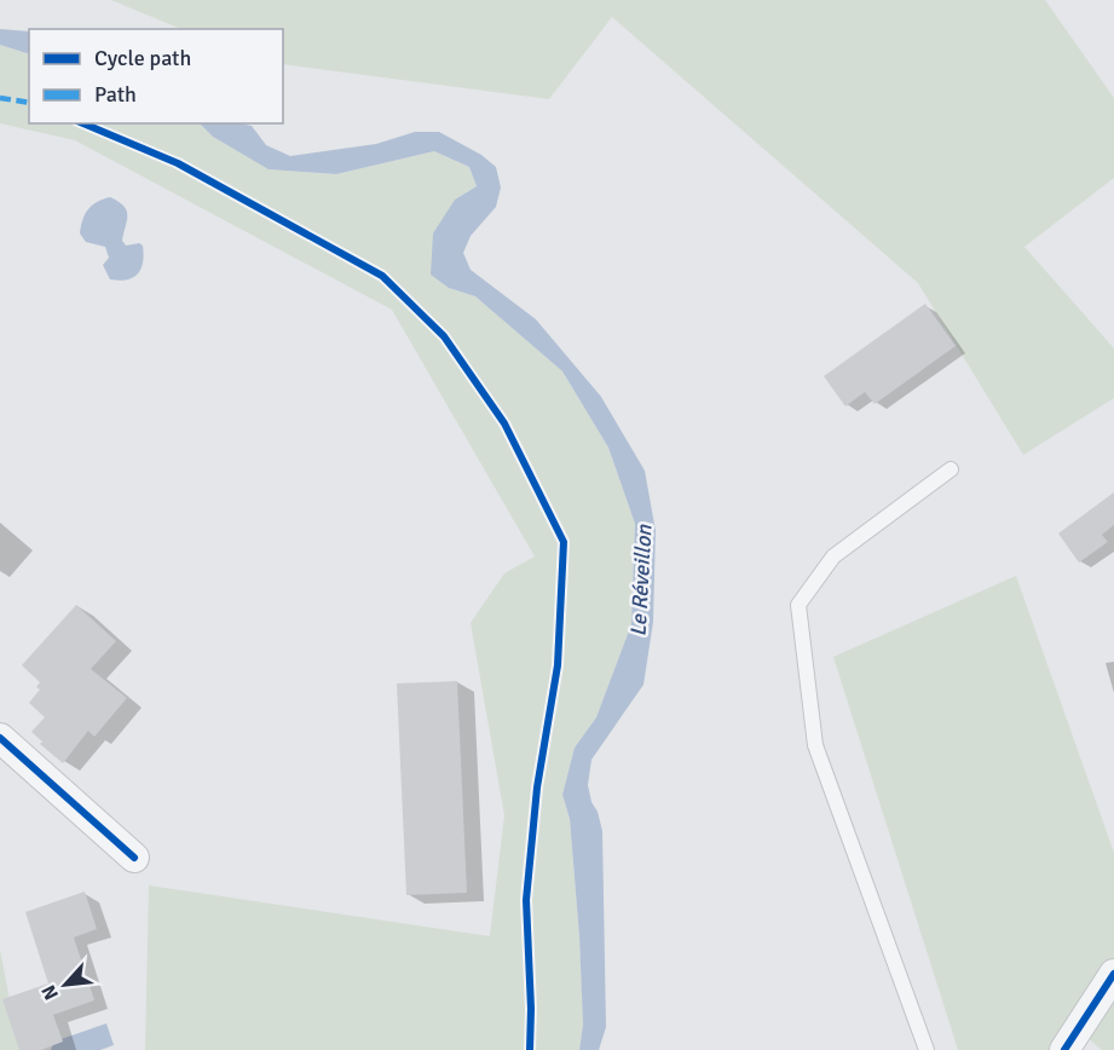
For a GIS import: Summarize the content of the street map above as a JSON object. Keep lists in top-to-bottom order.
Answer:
{
  "water": ["Le Réveillon"],
  "legend": ["Cycle path", "Path"],
  "north": "bottom left"
}
